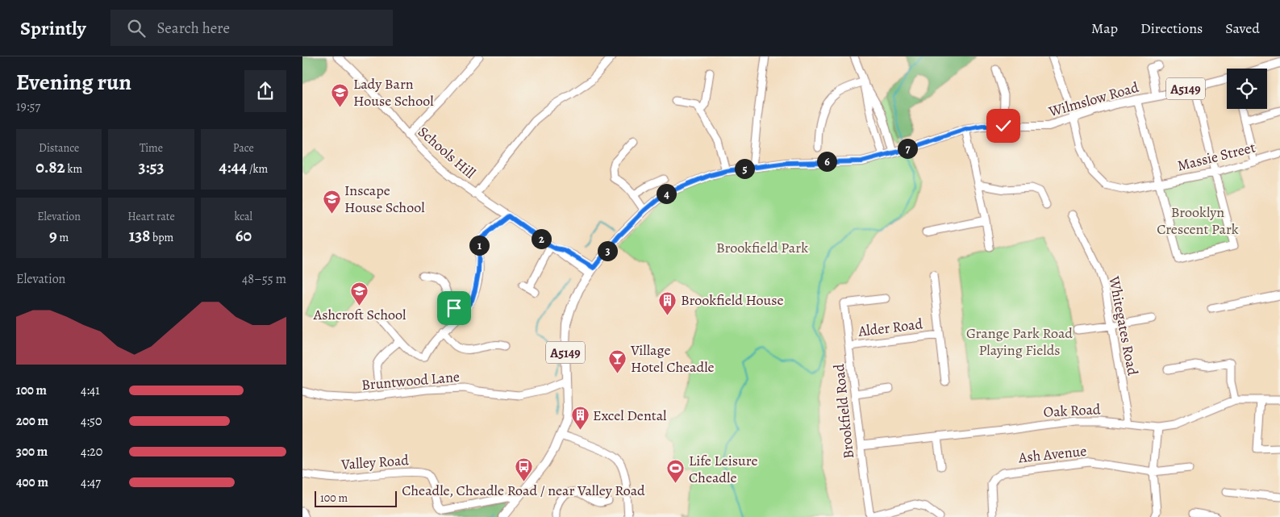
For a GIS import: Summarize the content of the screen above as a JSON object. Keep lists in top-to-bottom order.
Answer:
{
  "streets": {
    "main road": ["A5149", "Wilmslow Road"],
    "street": [
      "Schools Hill",
      "Massie Street",
      "Whitegates Road",
      "Alder Road",
      "Bruntwood Lane",
      "Oak Road",
      "Brookfield Road",
      "Ash Avenue",
      "Valley Road"
    ]
  },
  "crossings": [
    ["A5149", "Wilmslow Road"],
    ["A5149", "Valley Road"],
    ["Wilmslow Road", "Schools Hill"],
    ["Wilmslow Road", "Massie Street"],
    ["Wilmslow Road", "Bruntwood Lane"],
    ["Whitegates Road", "Oak Road"],
    ["Alder Road", "Brookfield Road"],
    ["Oak Road", "Brookfield Road"]
  ],
  "parks": ["Brooklyn Crescent Park", "Brookfield Park", "Grange Park Road Playing Fields"],
  "places": {
    "school or university": ["Lady Barn House School", "Inscape House School", "Ashcroft School"],
    "building": ["Brookfield House", "Excel Dental"],
    "bar": ["Village Hotel Cheadle"],
    "bus stop": ["Cheadle, Cheadle Road / near Valley Road"],
    "sports": ["Life Leisure Cheadle"]
  },
  "scale_bar": "100 m",
  "page": {
    "header": "Sprintly",
    "search": "Search here",
    "nav": ["Map", "Directions", "Saved"],
    "heading": ["Evening run", "19:57"],
    "stats": [
      ["Distance", "0.82 km"],
      ["Time", "3:53"],
      ["Pace", "4:44 /km"],
      ["Elevation", "9 m"],
      ["Heart rate", "138 bpm"],
      ["kcal", "60"]
    ],
    "pins": [
      "7",
      "6",
      "5",
      "4",
      "2",
      "1",
      "3"
    ],
    "chart": ["Elevation", "48–55 m"],
    "list": [
      {
        "name": "100 m",
        "note": "4:41"
      },
      {
        "name": "200 m",
        "note": "4:50"
      },
      {
        "name": "300 m",
        "note": "4:20"
      },
      {
        "name": "400 m",
        "note": "4:47"
      }
    ],
    "scale": "100 m"
  }
}
